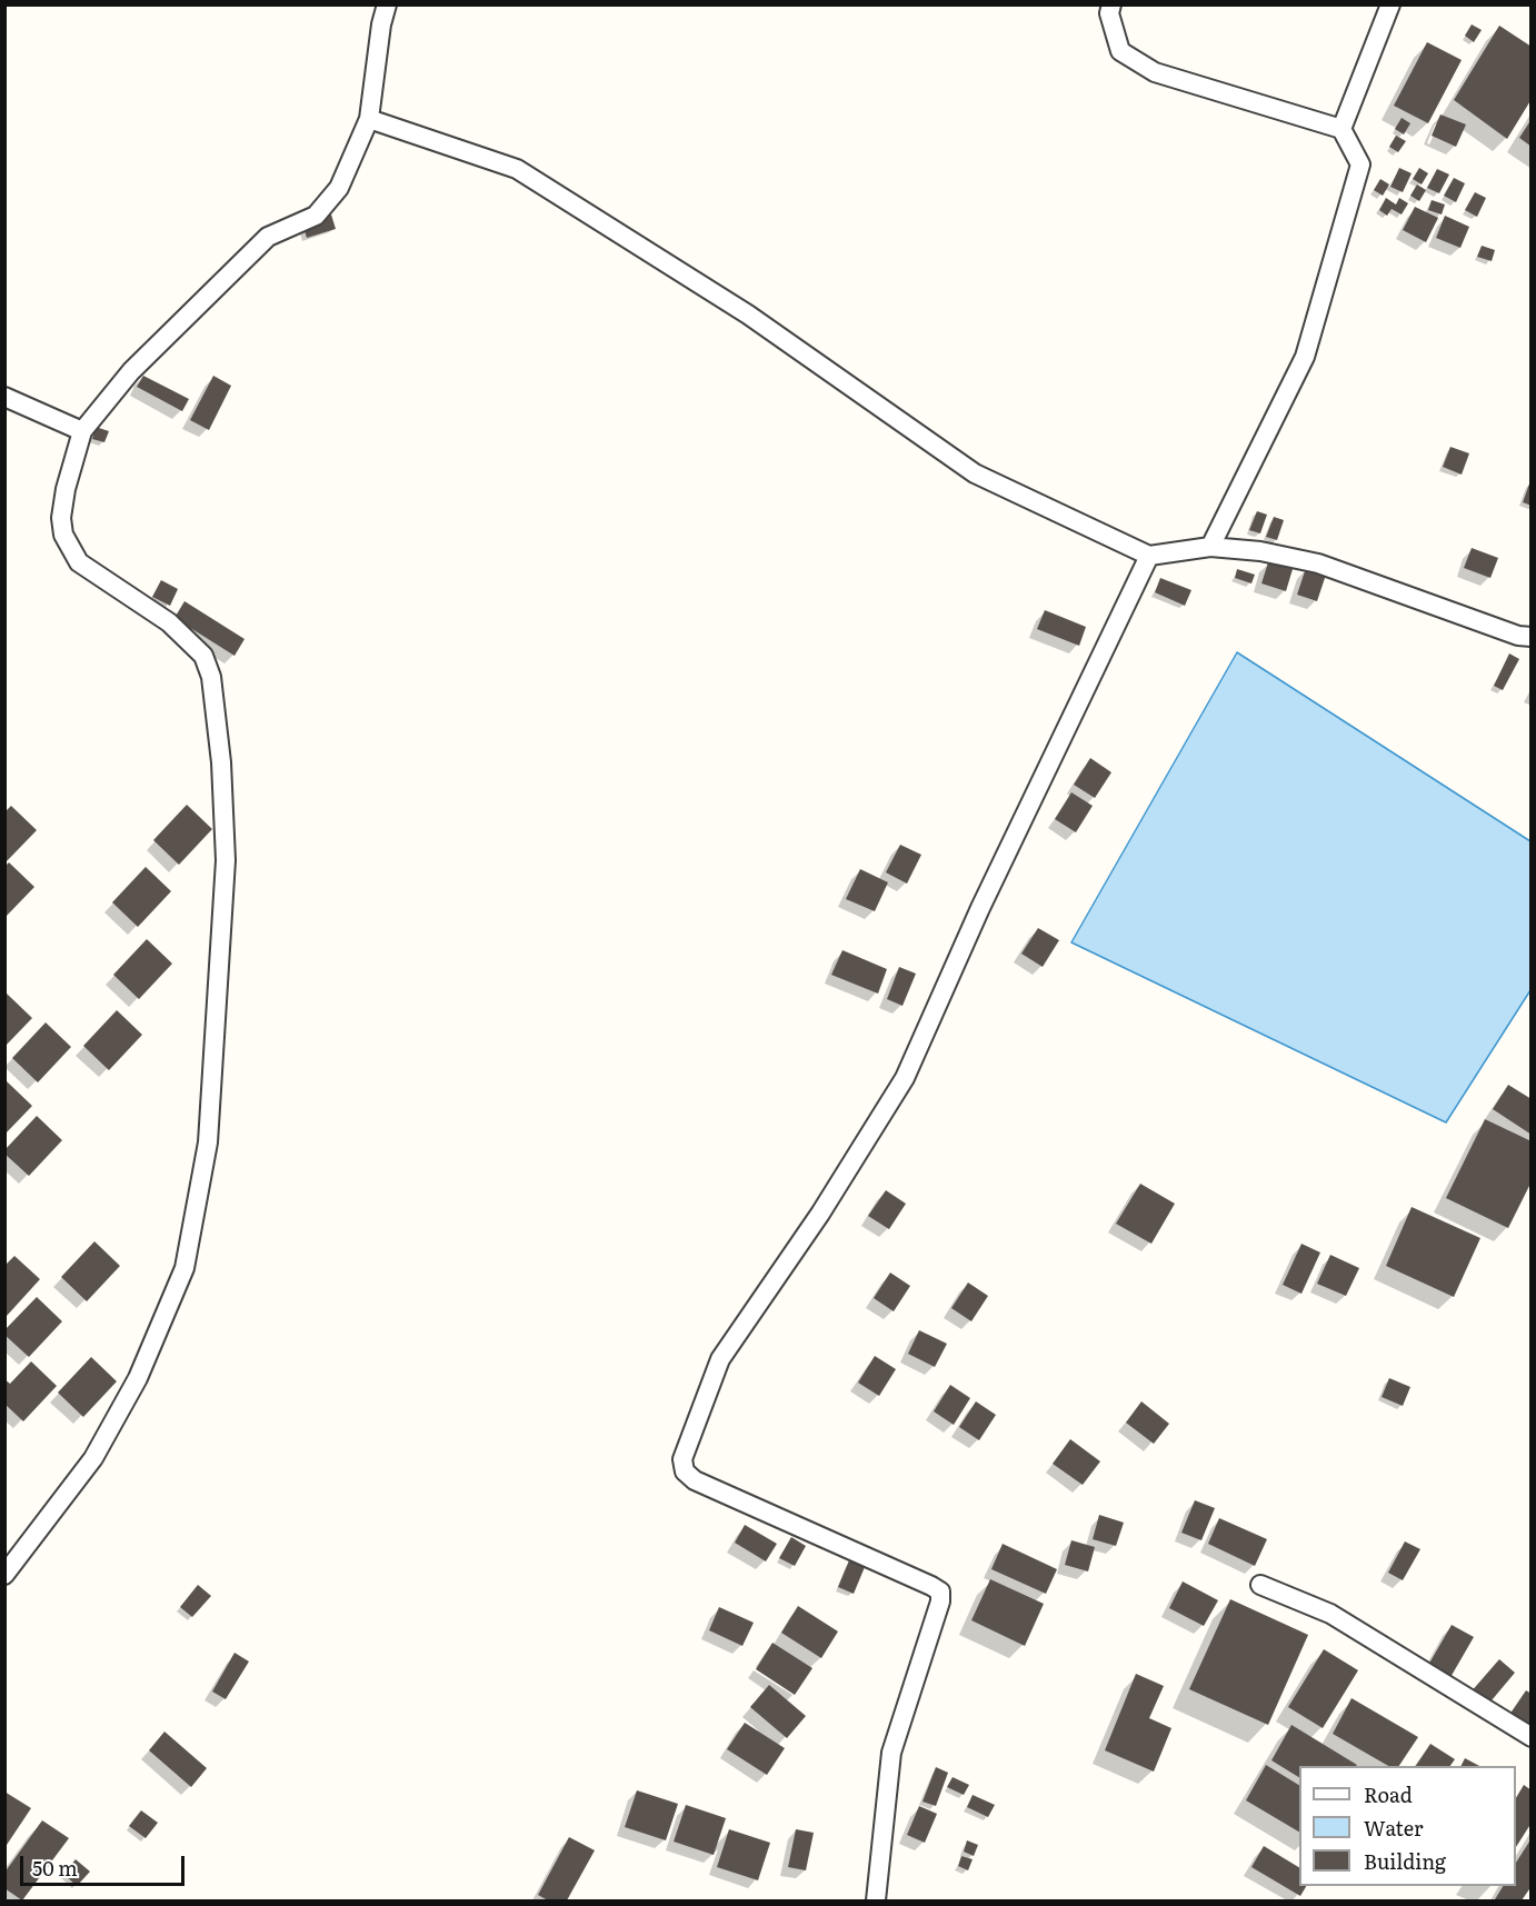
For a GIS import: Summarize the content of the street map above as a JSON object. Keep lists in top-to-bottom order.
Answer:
{
  "legend": ["Road", "Water", "Building"],
  "scale_bar": "50 m"
}
